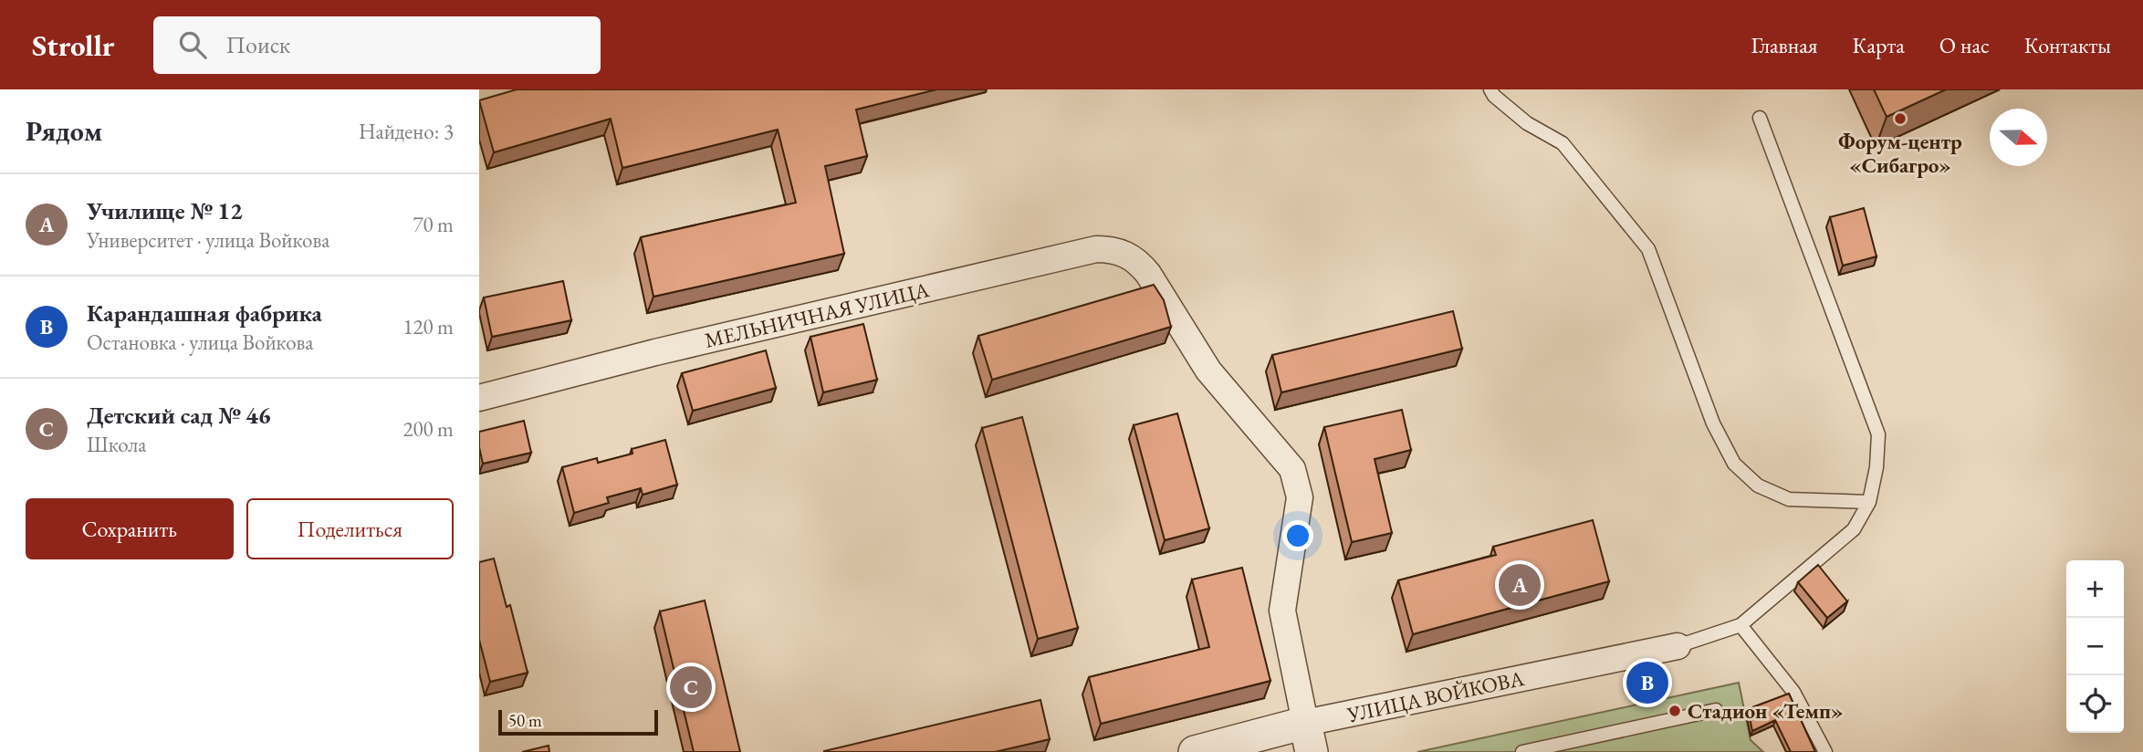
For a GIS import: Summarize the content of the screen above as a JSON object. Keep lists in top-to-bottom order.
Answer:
{
  "streets": {
    "street": ["МЕЛЬНИЧНАЯ УЛИЦА", "УЛИЦА ВОЙКОВА"]
  },
  "crossings": [
    ["МЕЛЬНИЧНАЯ УЛИЦА", "УЛИЦА ВОЙКОВА"]
  ],
  "places": ["Форум-центр «Сибагро»", "Стадион «Темп»"],
  "scale_bar": "50 m",
  "north": "right",
  "page": {
    "header": "Strollr",
    "search": "Поиск",
    "nav": [
      "Главная",
      "Карта",
      "О нас",
      "Контакты"
    ],
    "heading": ["Рядом", "Найдено: 3"],
    "list": [
      {
        "mark": "A",
        "name": "Училище № 12",
        "note": "Университет · улица Войкова",
        "value": "70 m"
      },
      {
        "mark": "B",
        "name": "Карандашная фабрика",
        "note": "Остановка · улица Войкова",
        "value": "120 m"
      },
      {
        "mark": "C",
        "name": "Детский сад № 46",
        "note": "Школа",
        "value": "200 m"
      }
    ],
    "buttons": ["Сохранить", "Поделиться"],
    "map_buttons": ["+", "−"],
    "pins": ["A", "B", "C"],
    "scale": "50 m"
  }
}
